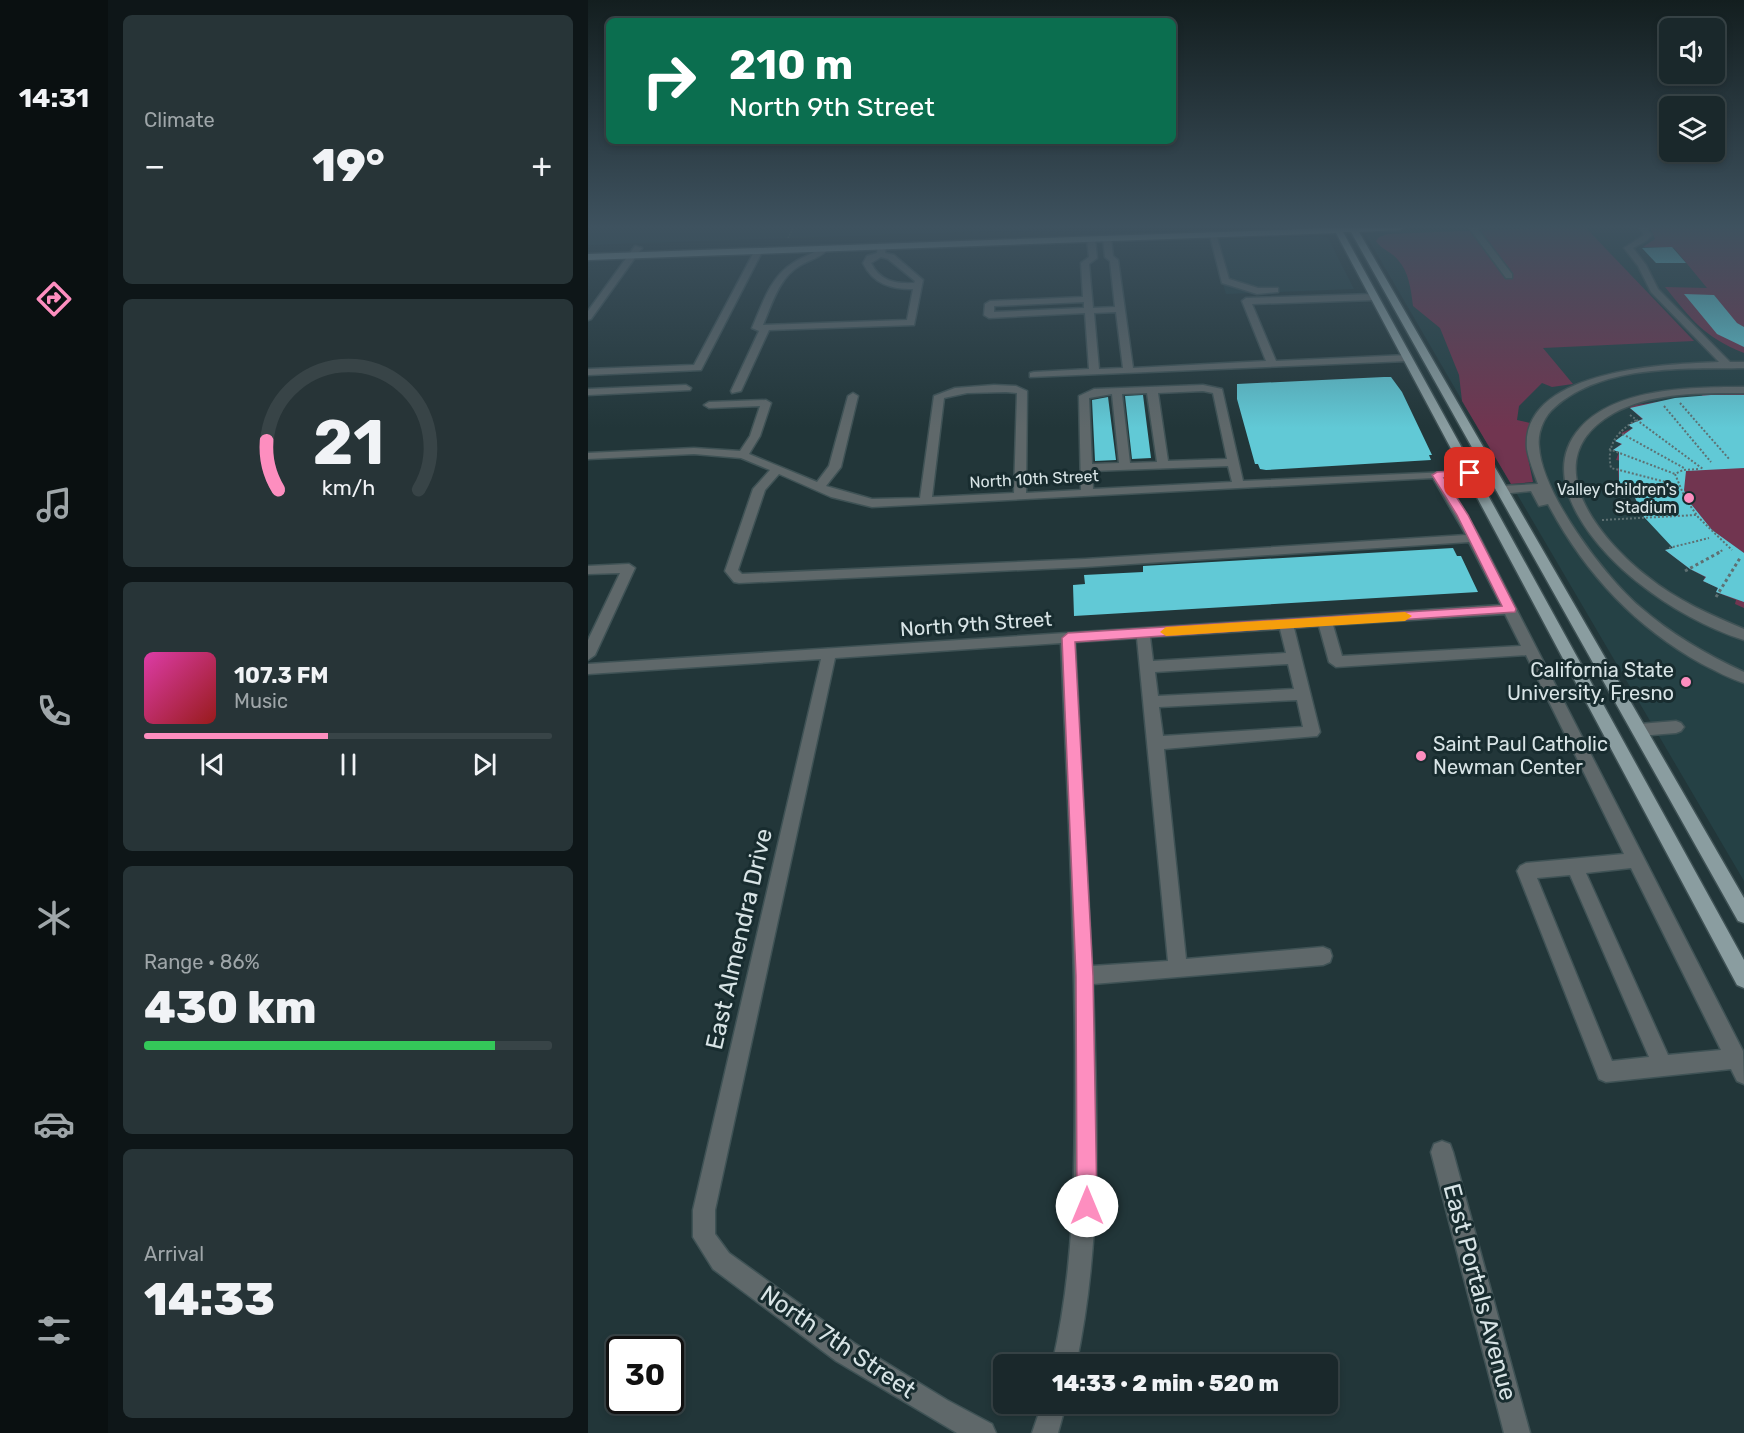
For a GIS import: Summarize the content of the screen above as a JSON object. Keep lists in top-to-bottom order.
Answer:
{
  "streets": {
    "street": [
      "North 10th Street",
      "North 9th Street",
      "East Almendra Drive",
      "East Portals Avenue",
      "North 7th Street"
    ]
  },
  "crossings": [
    ["North 9th Street", "East Almendra Drive"],
    ["East Almendra Drive", "North 7th Street"]
  ],
  "places": ["Valley Children's Stadium", "California State University, Fresno", "Saint Paul Catholic Newman Center"],
  "page": {
    "tabs": "14:31",
    "tile": [
      "Climate",
      ["Range · 86%", "430 km"],
      ["Arrival", "14:33"]
    ],
    "turn": ["210 m", "North 9th Street"],
    "heat": ["−", "19°", "+"],
    "song": ["107.3 FM", "Music"],
    "limit": "30",
    "trip": "14:33 · 2 min · 520 m",
    "gauge": ["21", "km/h"]
  }
}
